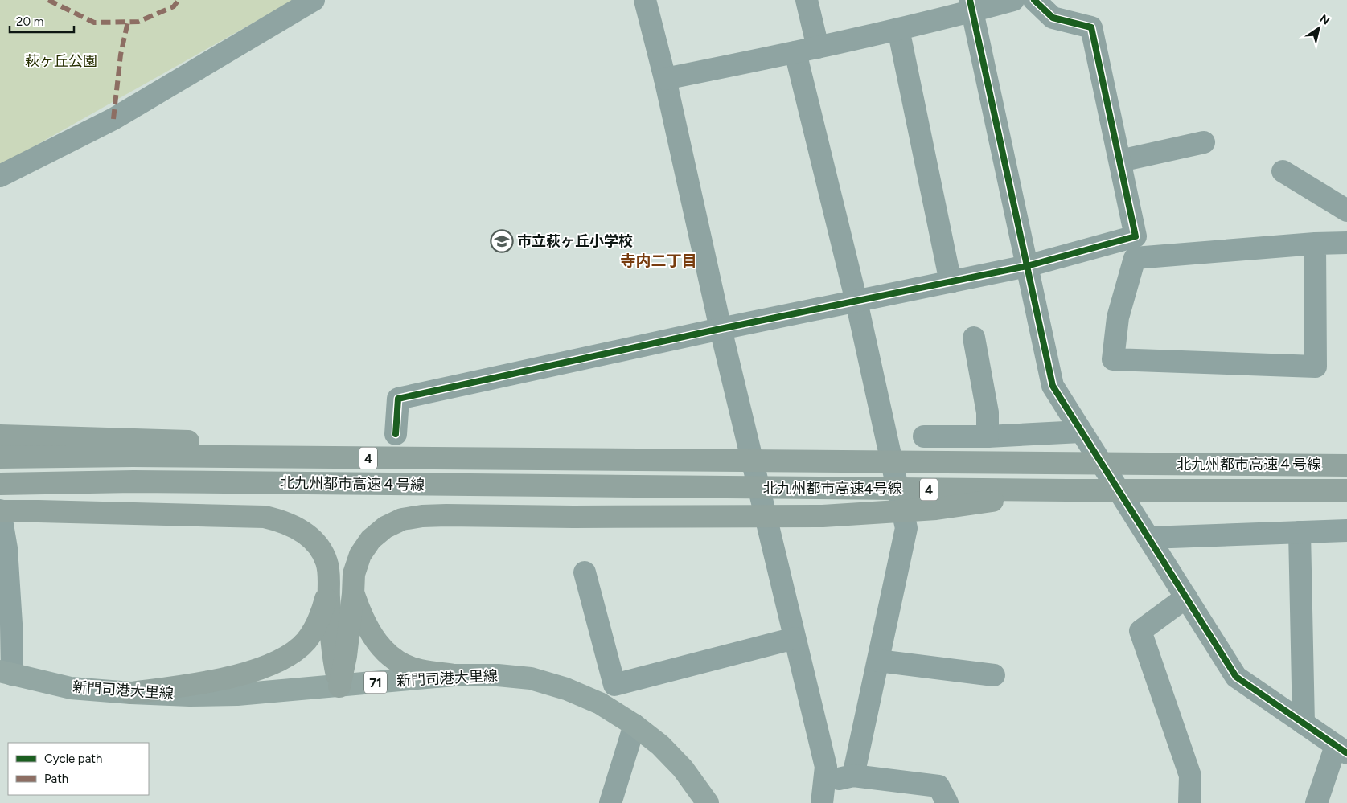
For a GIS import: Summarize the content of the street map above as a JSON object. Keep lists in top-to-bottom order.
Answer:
{
  "streets": {
    "highway": ["4", "北九州都市高速４号線", "北九州都市高速4号線"],
    "main road": ["新門司港大里線", "71"]
  },
  "crossings": [
    ["北九州都市高速４号線", "北九州都市高速4号線"]
  ],
  "districts": ["寺内二丁目"],
  "parks": ["萩ヶ丘公園"],
  "places": {
    "school or university": ["市立萩ヶ丘小学校"]
  },
  "legend": ["Cycle path", "Path"],
  "scale_bar": "20 m",
  "north": "top right"
}
